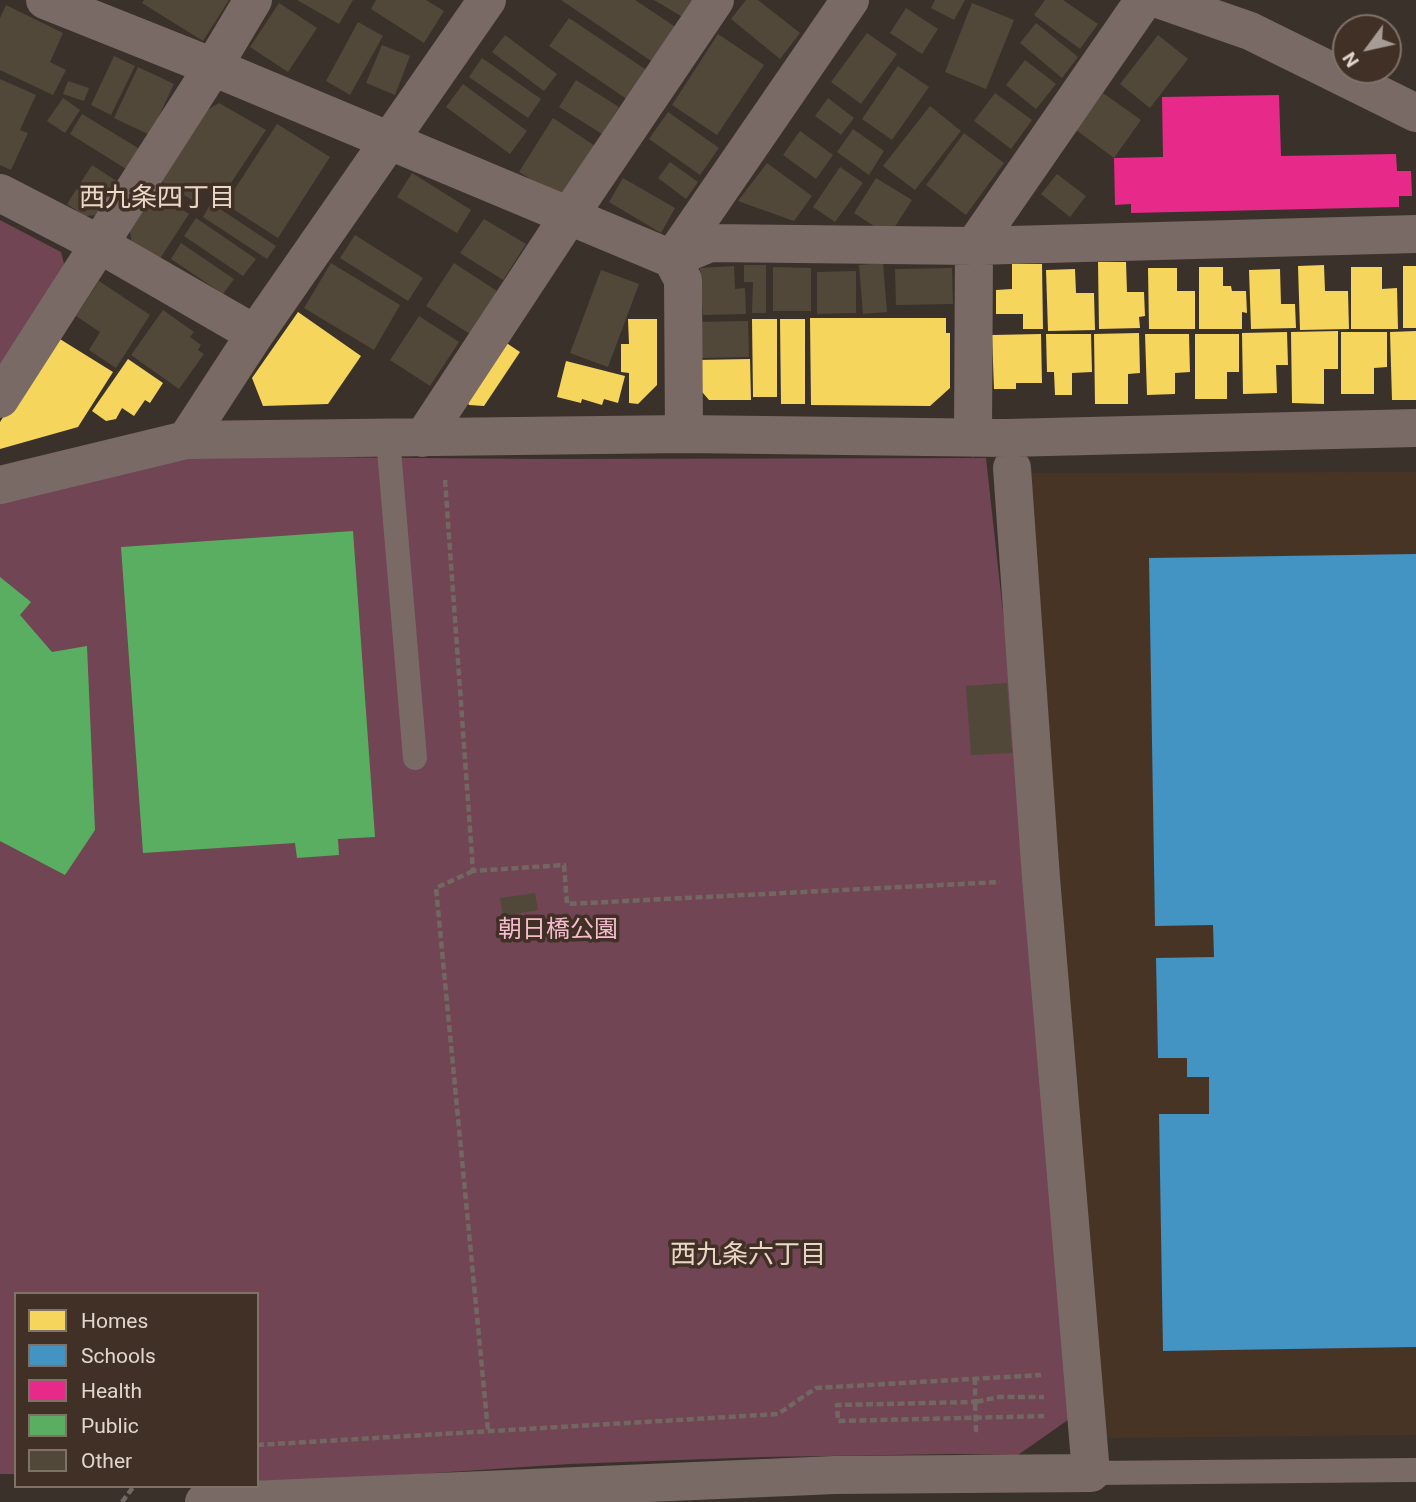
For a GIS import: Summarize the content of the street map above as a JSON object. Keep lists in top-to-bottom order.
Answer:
{
  "districts": ["西九条四丁目", "西九条六丁目"],
  "parks": ["朝日橋公園"],
  "legend": [
    "Homes",
    "Schools",
    "Health",
    "Public",
    "Other"
  ],
  "north": "bottom left"
}
